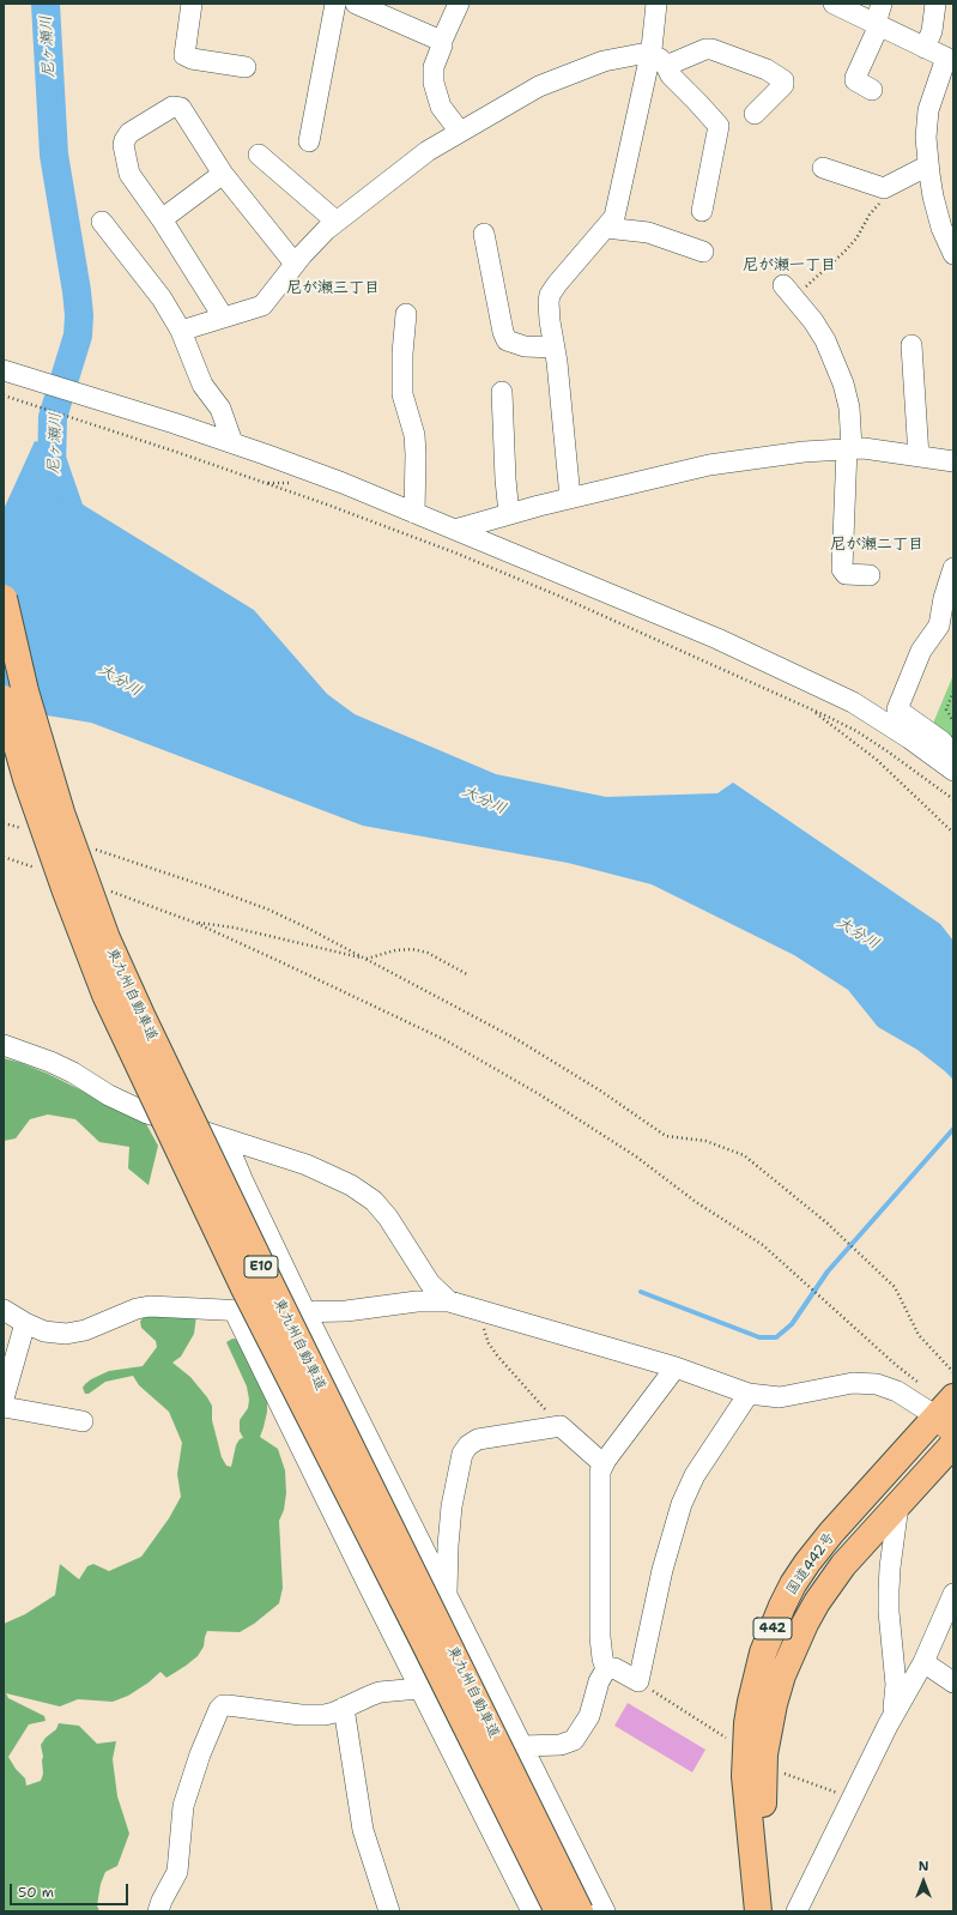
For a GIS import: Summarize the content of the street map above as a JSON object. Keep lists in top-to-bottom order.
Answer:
{
  "streets": {
    "highway": [
      "東九州自動車道",
      "E10",
      "国道442号",
      "442"
    ]
  },
  "districts": ["尼が瀬一丁目", "尼が瀬三丁目", "尼が瀬二丁目"],
  "water": ["尼ヶ瀬川", "大分川"],
  "scale_bar": "50 m",
  "north": "top"
}
